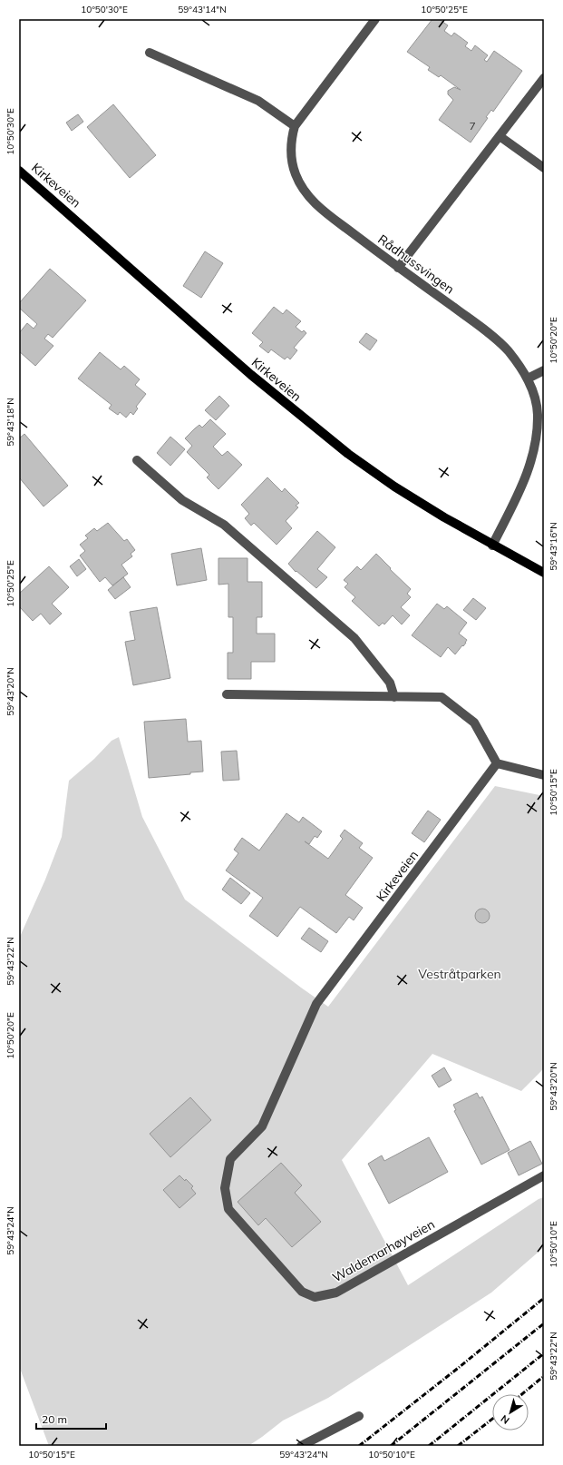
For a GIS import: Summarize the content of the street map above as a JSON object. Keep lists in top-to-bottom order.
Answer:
{
  "streets": {
    "main road": ["Kirkeveien"],
    "street": ["Rådhussvingen", "Waldemarhøyveien"]
  },
  "crossings": [
    ["Kirkeveien", "Rådhussvingen"],
    ["Kirkeveien", "Waldemarhøyveien"]
  ],
  "parks": ["Vestråtparken"],
  "house_numbers": ["7"],
  "scale_bar": "20 m",
  "north": "bottom left",
  "coordinates": [
    "10°50'30\"E",
    "59°43'14\"N",
    "10°50'25\"E",
    "10°50'20\"E",
    "59°43'18\"N",
    "59°43'16\"N",
    "59°43'20\"N",
    "10°50'15\"E",
    "59°43'22\"N",
    "59°43'24\"N",
    "10°50'10\"E"
  ]
}
